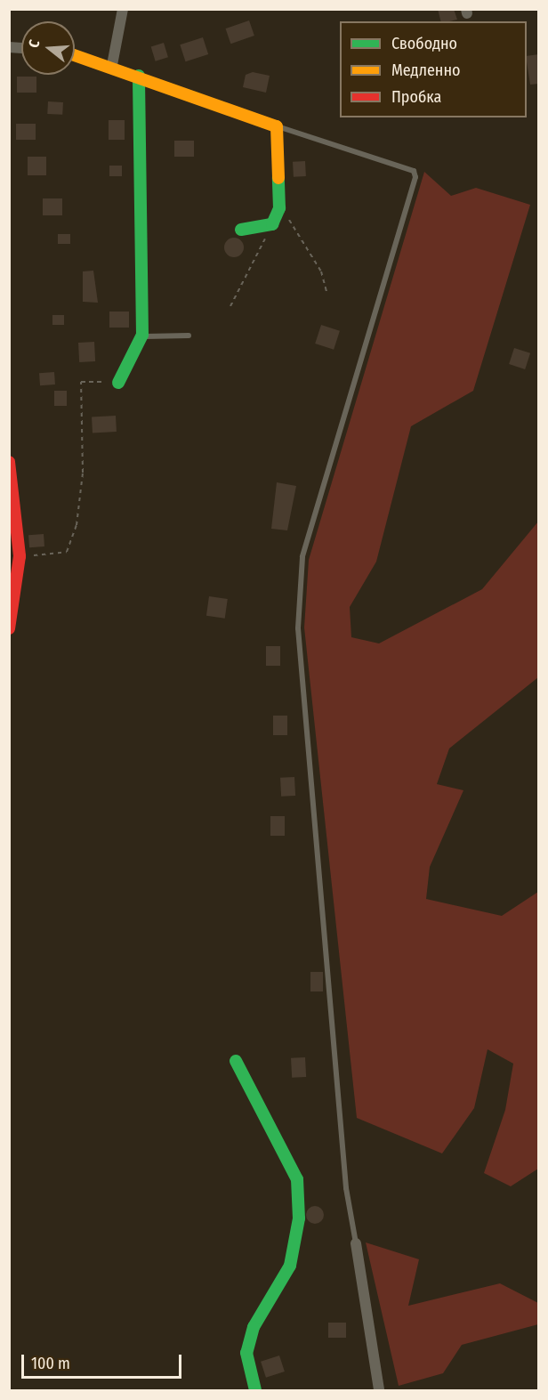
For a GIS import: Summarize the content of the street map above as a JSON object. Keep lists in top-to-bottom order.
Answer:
{
  "legend": ["Свободно", "Медленно", "Пробка"],
  "scale_bar": "100 m",
  "north": "left"
}
